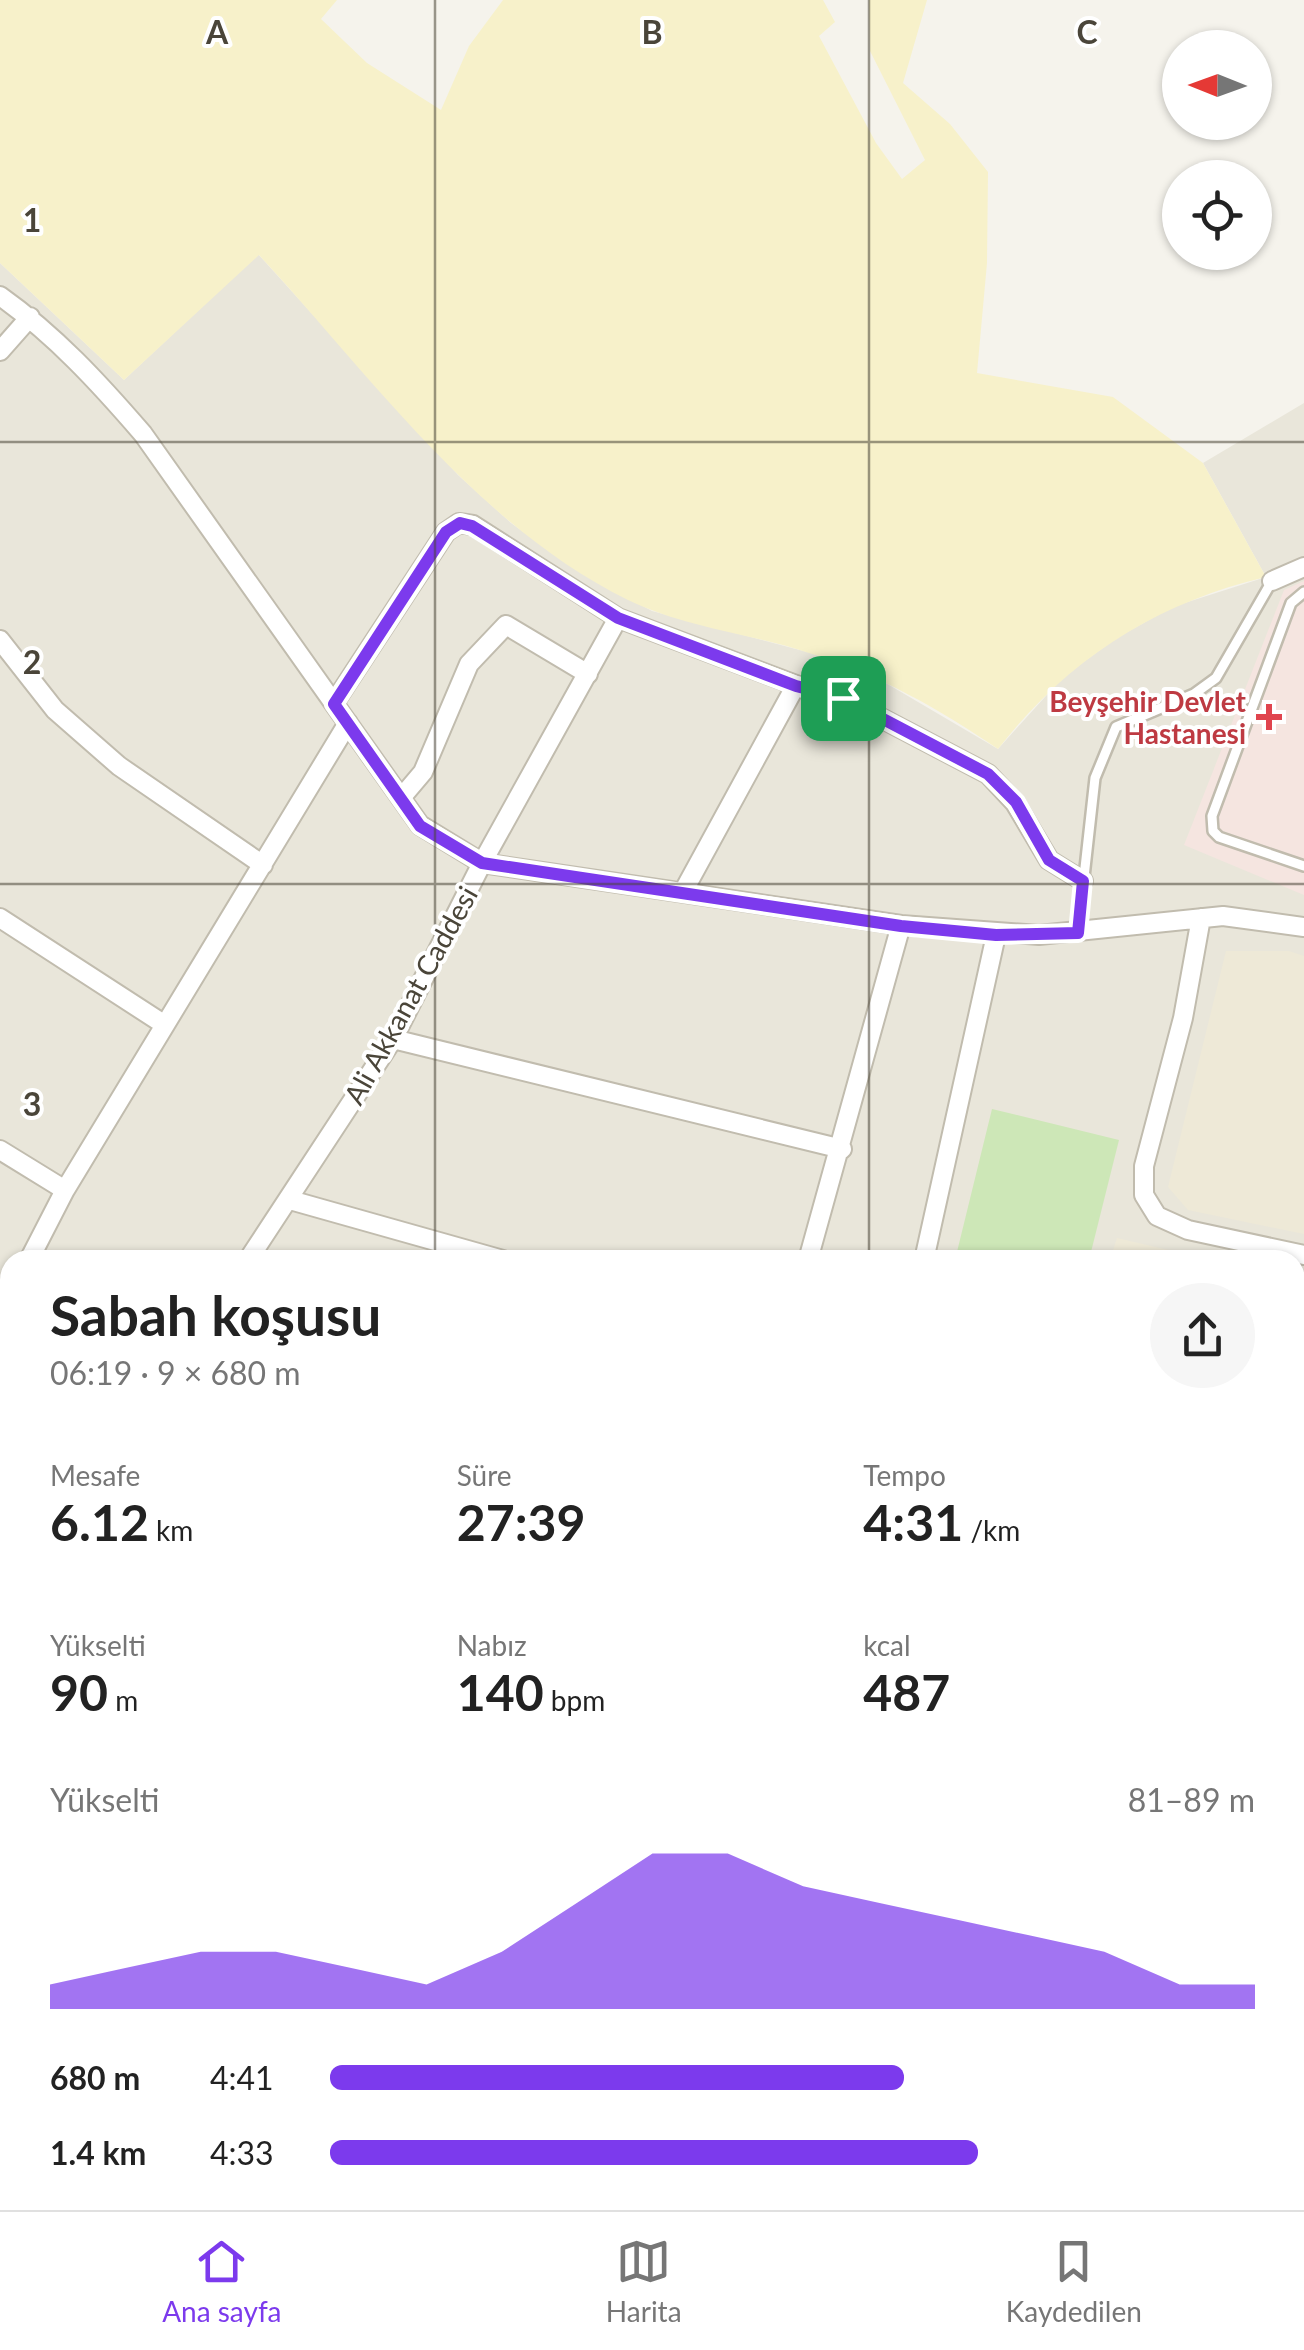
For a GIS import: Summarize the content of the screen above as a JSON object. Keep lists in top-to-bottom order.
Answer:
{
  "streets": {
    "street": ["Ali Akkanat Caddesi"]
  },
  "places": {
    "health": ["Beyşehir Devlet Hastanesi"]
  },
  "north": "left",
  "page": {
    "heading": ["Sabah koşusu", "06:19 · 9 × 680 m"],
    "stats": [
      ["Mesafe", "6.12 km"],
      ["Süre", "27:39"],
      ["Tempo", "4:31 /km"],
      ["Yükselti", "90 m"],
      ["Nabız", "140 bpm"],
      ["kcal", "487"]
    ],
    "chart": ["Yükselti", "81–89 m"],
    "list": [
      {
        "name": "680 m",
        "note": "4:41"
      },
      {
        "name": "1.4 km",
        "note": "4:33"
      }
    ],
    "tabs": ["Ana sayfa", "Harita", "Kaydedilen"]
  },
  "grid": {
    "columns": ["A", "B", "C"],
    "rows": ["1", "2", "3"]
  }
}
